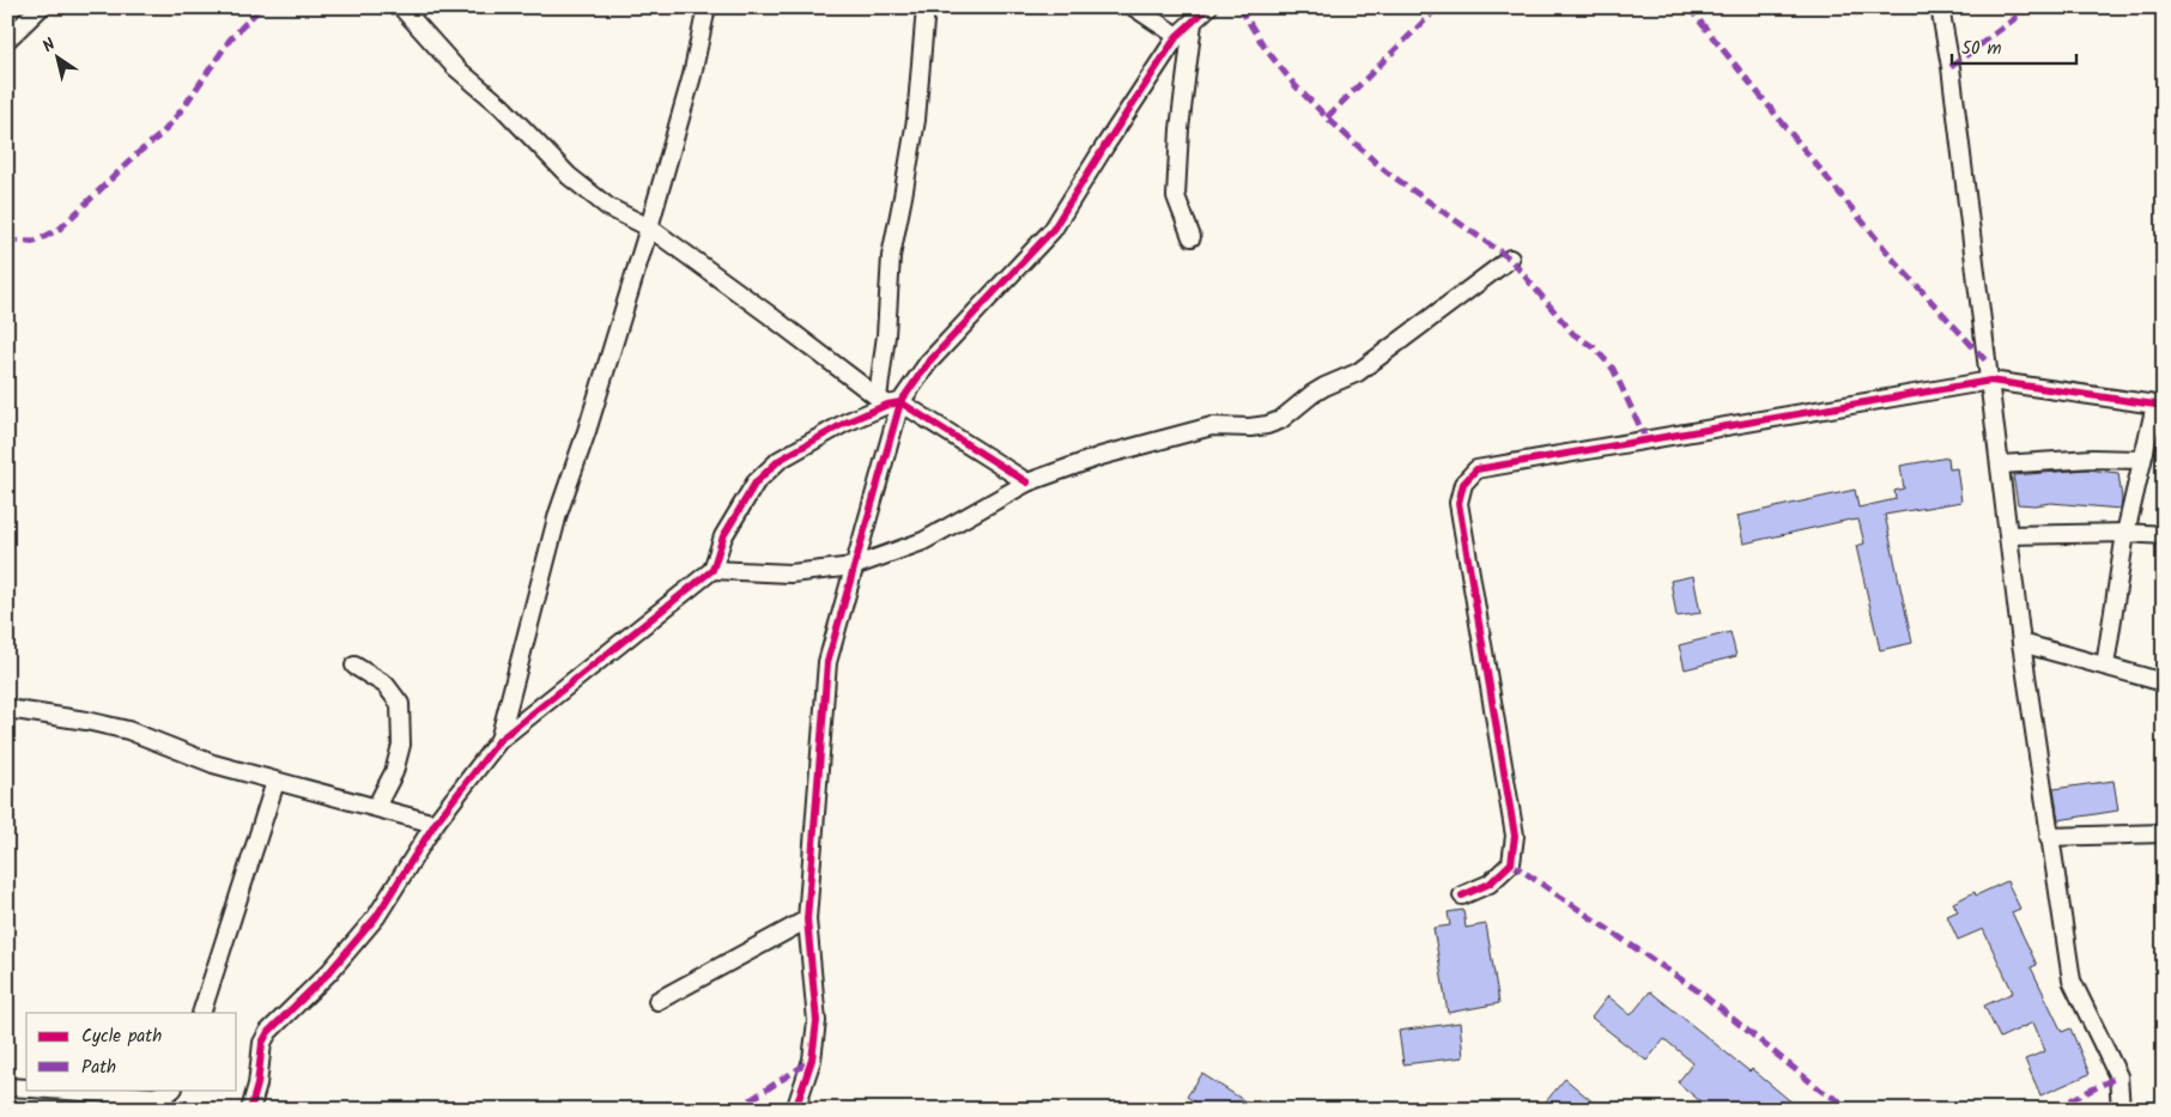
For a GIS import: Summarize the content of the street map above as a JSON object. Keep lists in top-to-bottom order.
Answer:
{
  "legend": ["Cycle path", "Path"],
  "scale_bar": "50 m",
  "north": "top left"
}
